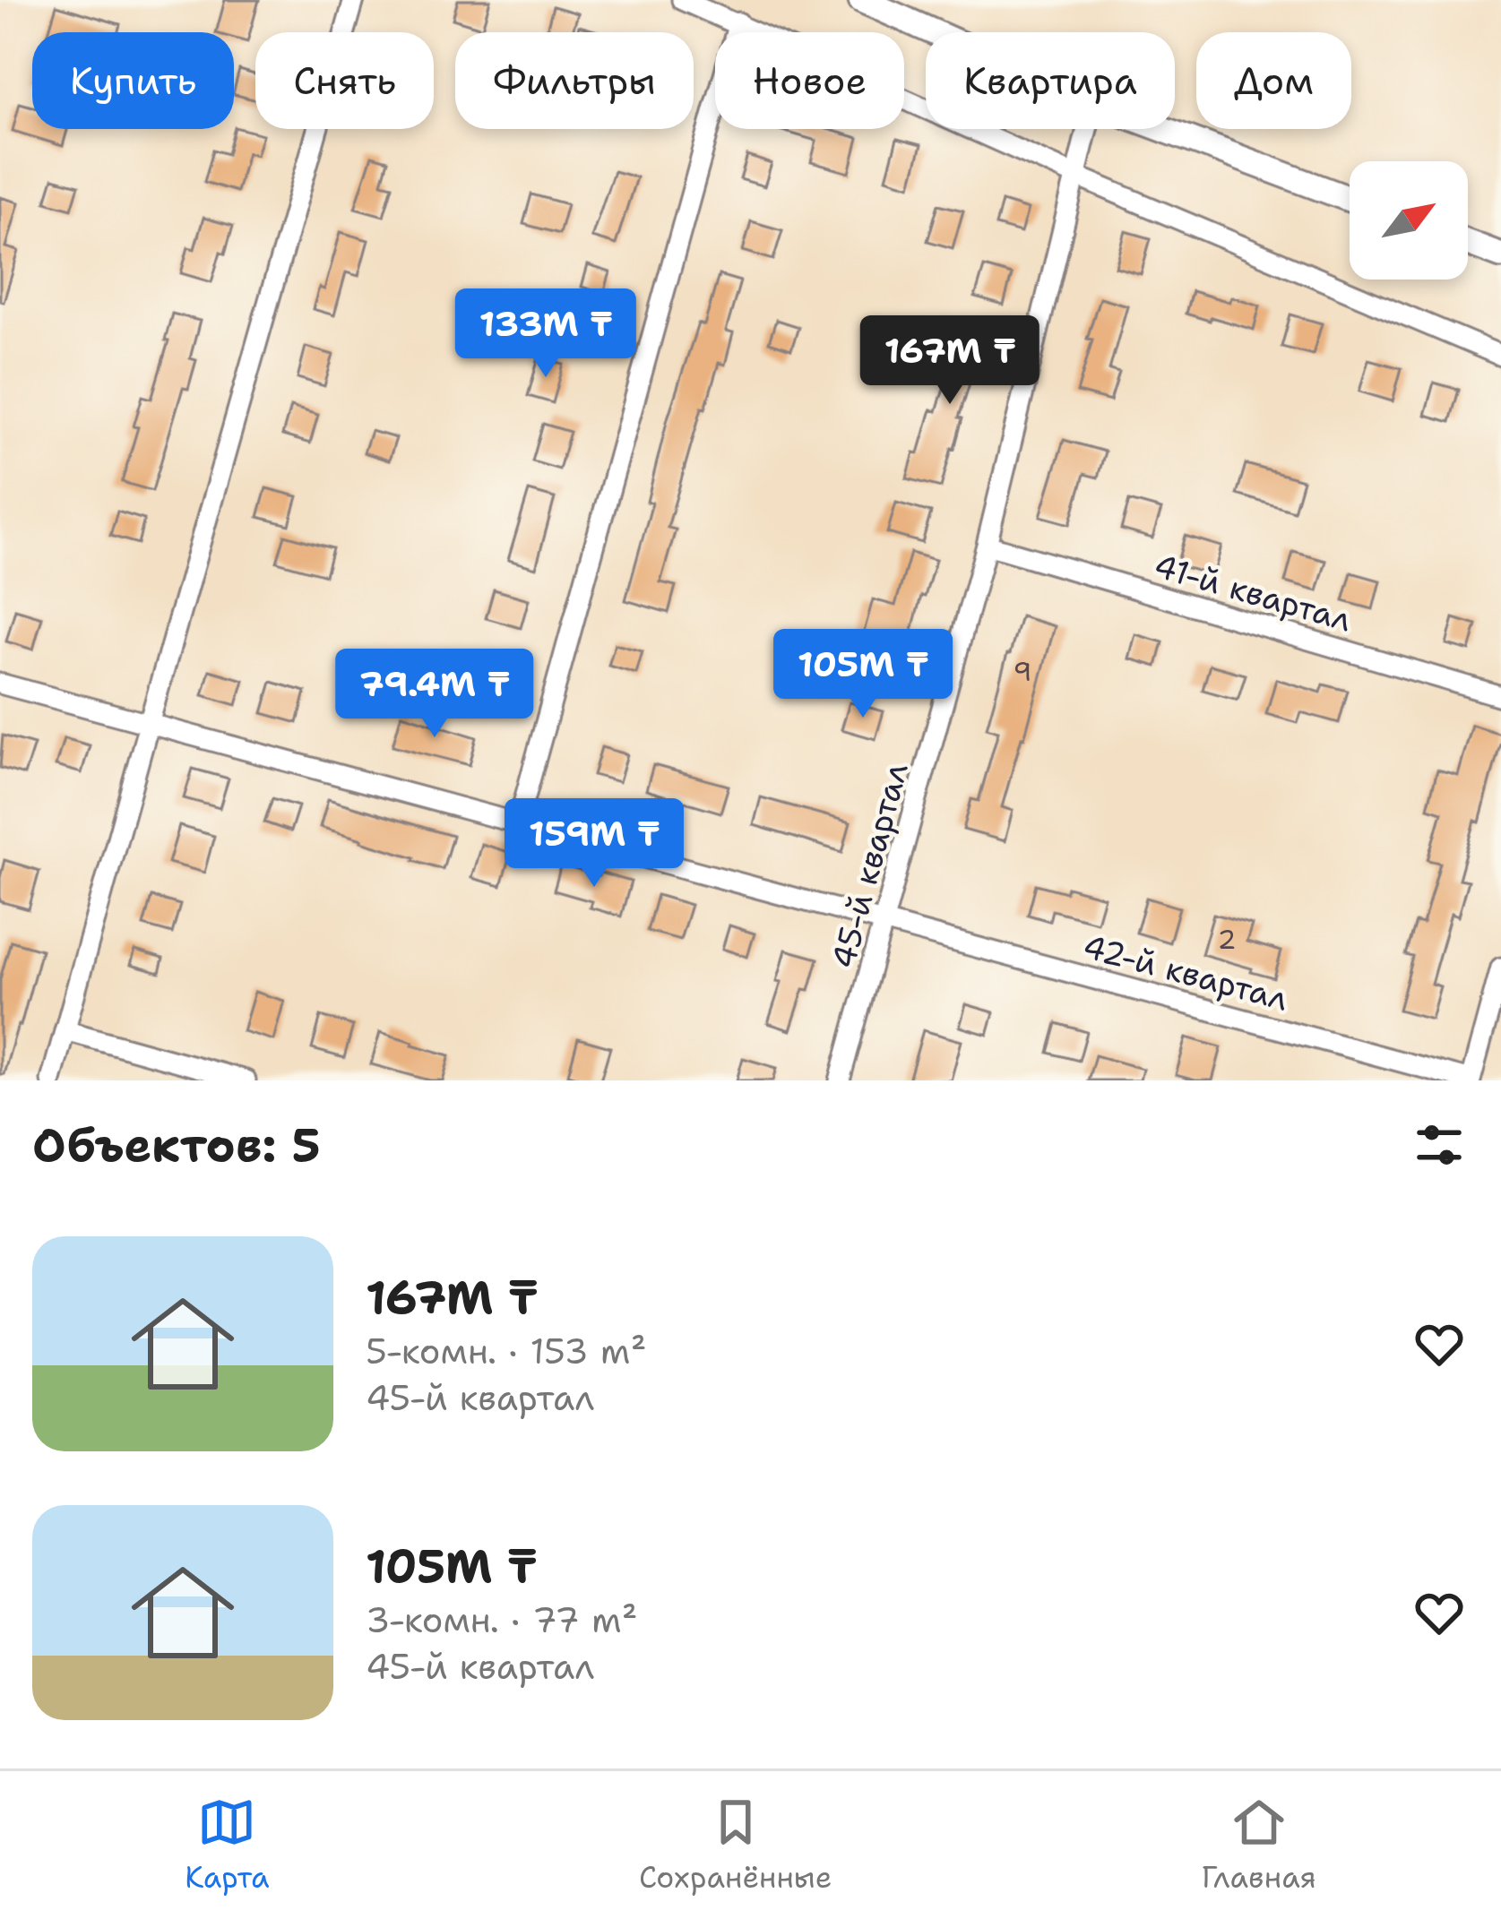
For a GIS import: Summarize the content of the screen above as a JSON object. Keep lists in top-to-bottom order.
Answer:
{
  "streets": {
    "street": ["41-й квартал", "45-й квартал", "42-й квартал"]
  },
  "crossings": [
    ["41-й квартал", "45-й квартал"],
    ["45-й квартал", "42-й квартал"]
  ],
  "house_numbers": ["9", "2"],
  "north": "top right",
  "page": {
    "chip": [
      "Купить",
      "Снять",
      "Фильтры",
      "Новое",
      "Квартира",
      "Дом"
    ],
    "price": [
      "133M ₸",
      "167M ₸",
      "105M ₸",
      "79.4M ₸",
      "159M ₸"
    ],
    "heading": "Объектов: 5",
    "list": [
      {
        "name": "167M ₸",
        "note": "5-комн. · 153 m² · 45-й квартал"
      },
      {
        "name": "105M ₸",
        "note": "3-комн. · 77 m² · 45-й квартал"
      }
    ],
    "tabs": ["Карта", "Сохранённые", "Главная"]
  }
}
